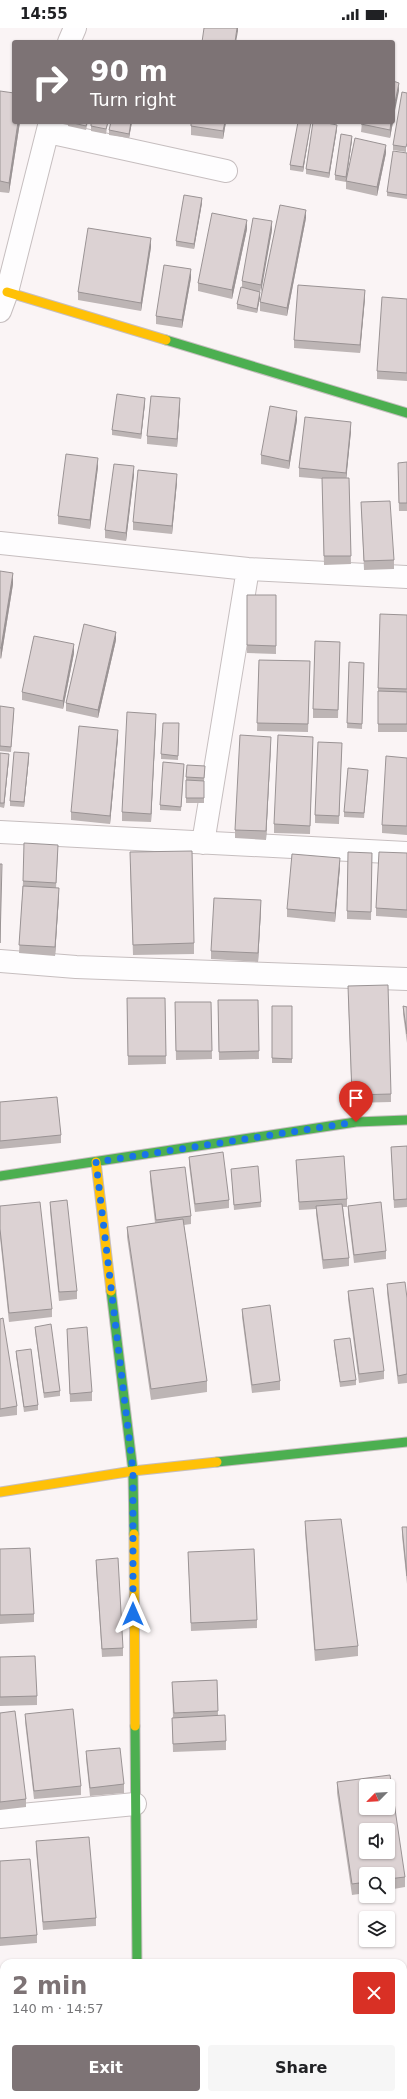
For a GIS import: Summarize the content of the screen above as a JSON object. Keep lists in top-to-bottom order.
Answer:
{
  "north": "bottom left",
  "page": {
    "status": "14:55",
    "turn": ["90 m", "Turn right"],
    "heading": ["2 min", "140 m · 14:57"],
    "buttons": ["Exit", "Share"]
  }
}
